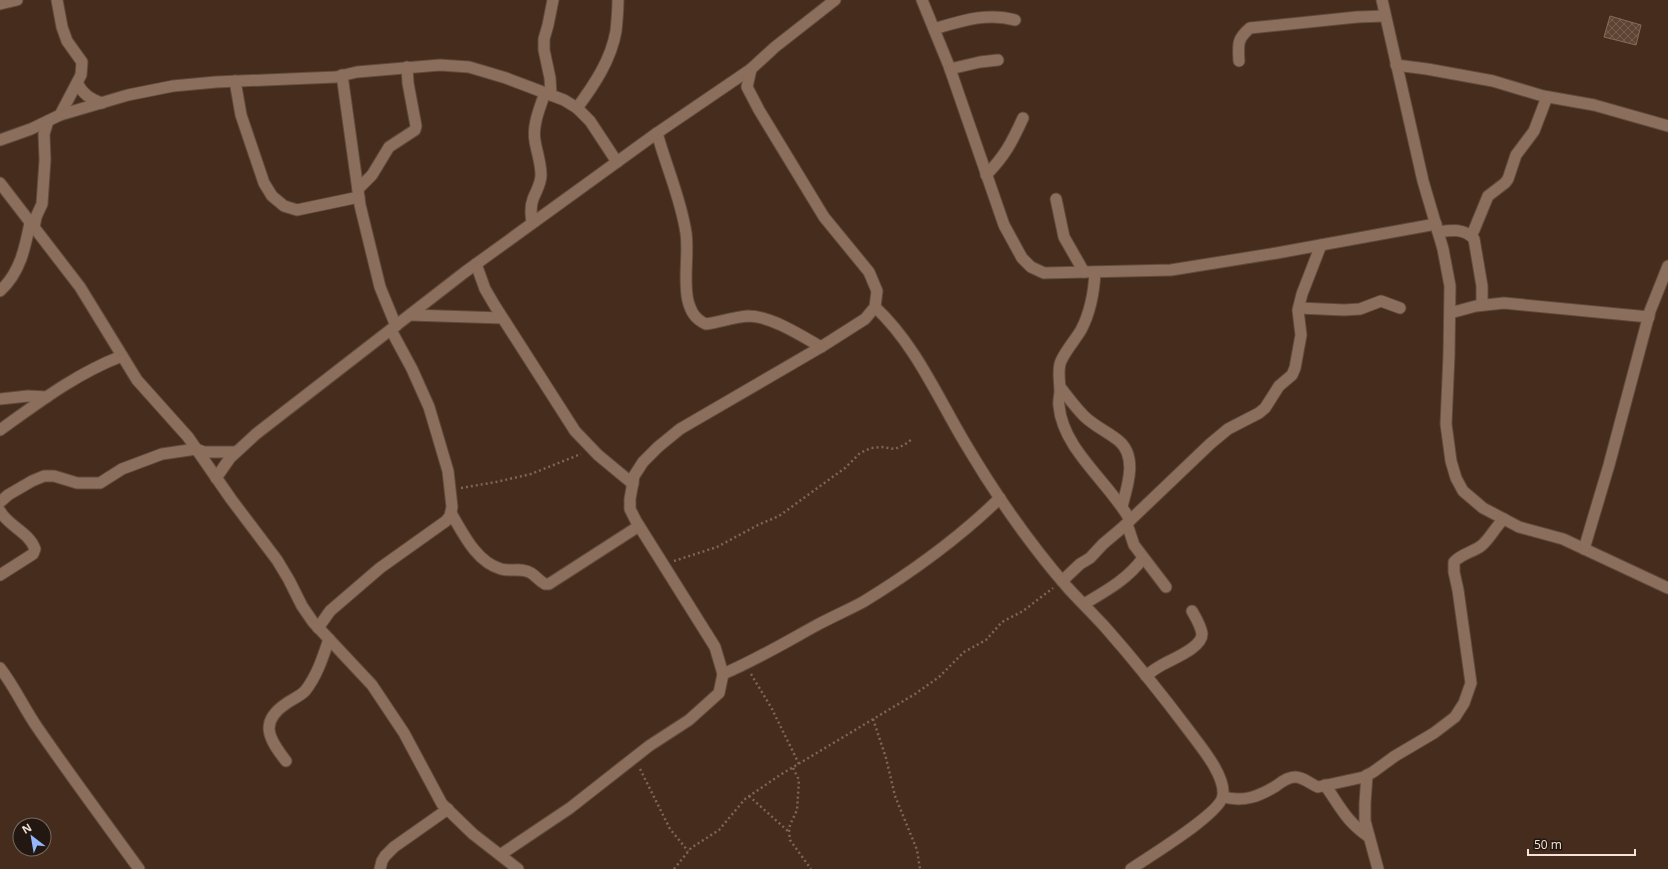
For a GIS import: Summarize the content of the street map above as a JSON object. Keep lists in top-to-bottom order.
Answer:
{
  "scale_bar": "50 m",
  "north": "top left"
}
